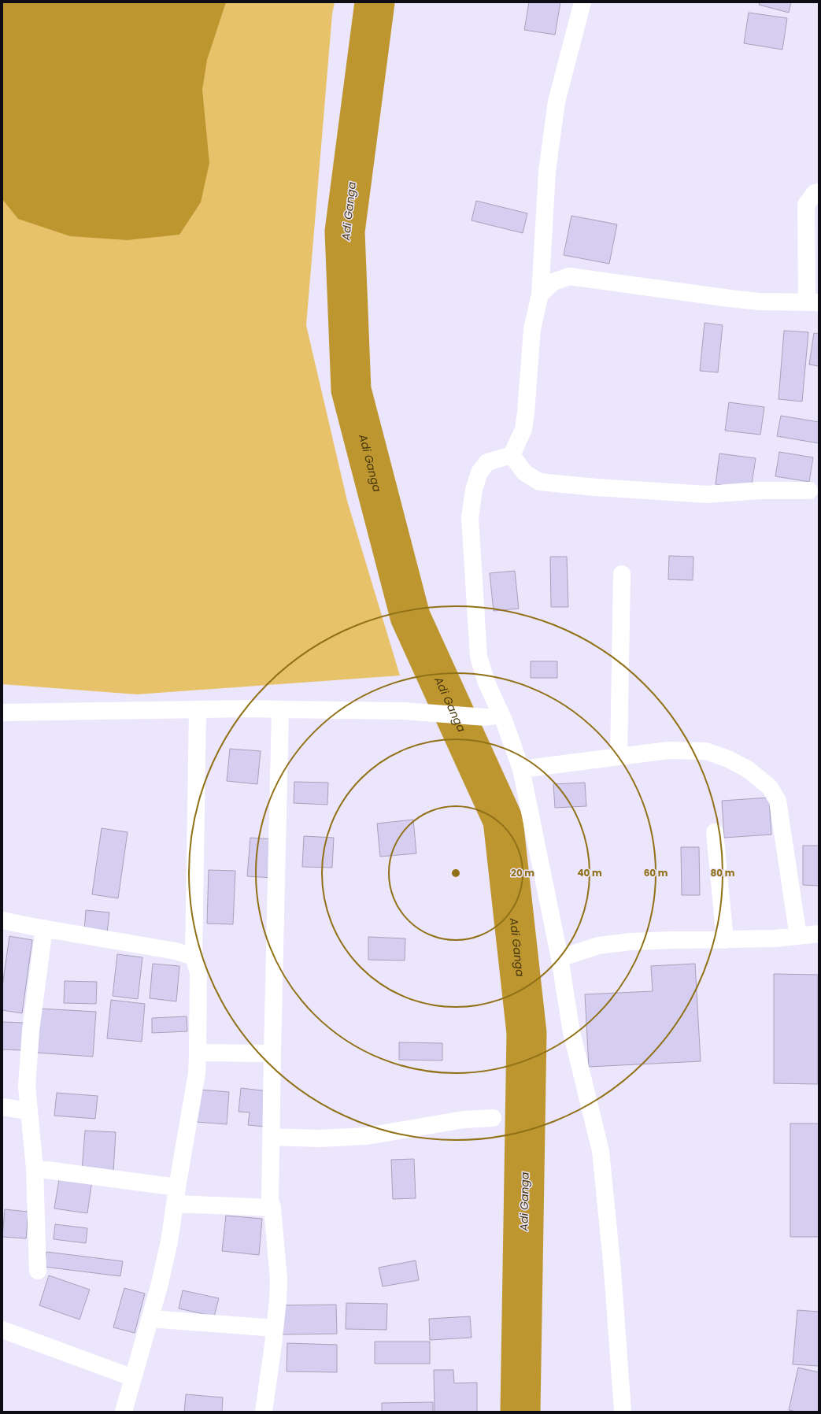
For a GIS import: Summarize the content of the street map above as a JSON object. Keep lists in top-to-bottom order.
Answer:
{
  "water": ["Adi Ganga"],
  "rings": [
    "20 m",
    "40 m",
    "60 m",
    "80 m"
  ]
}
